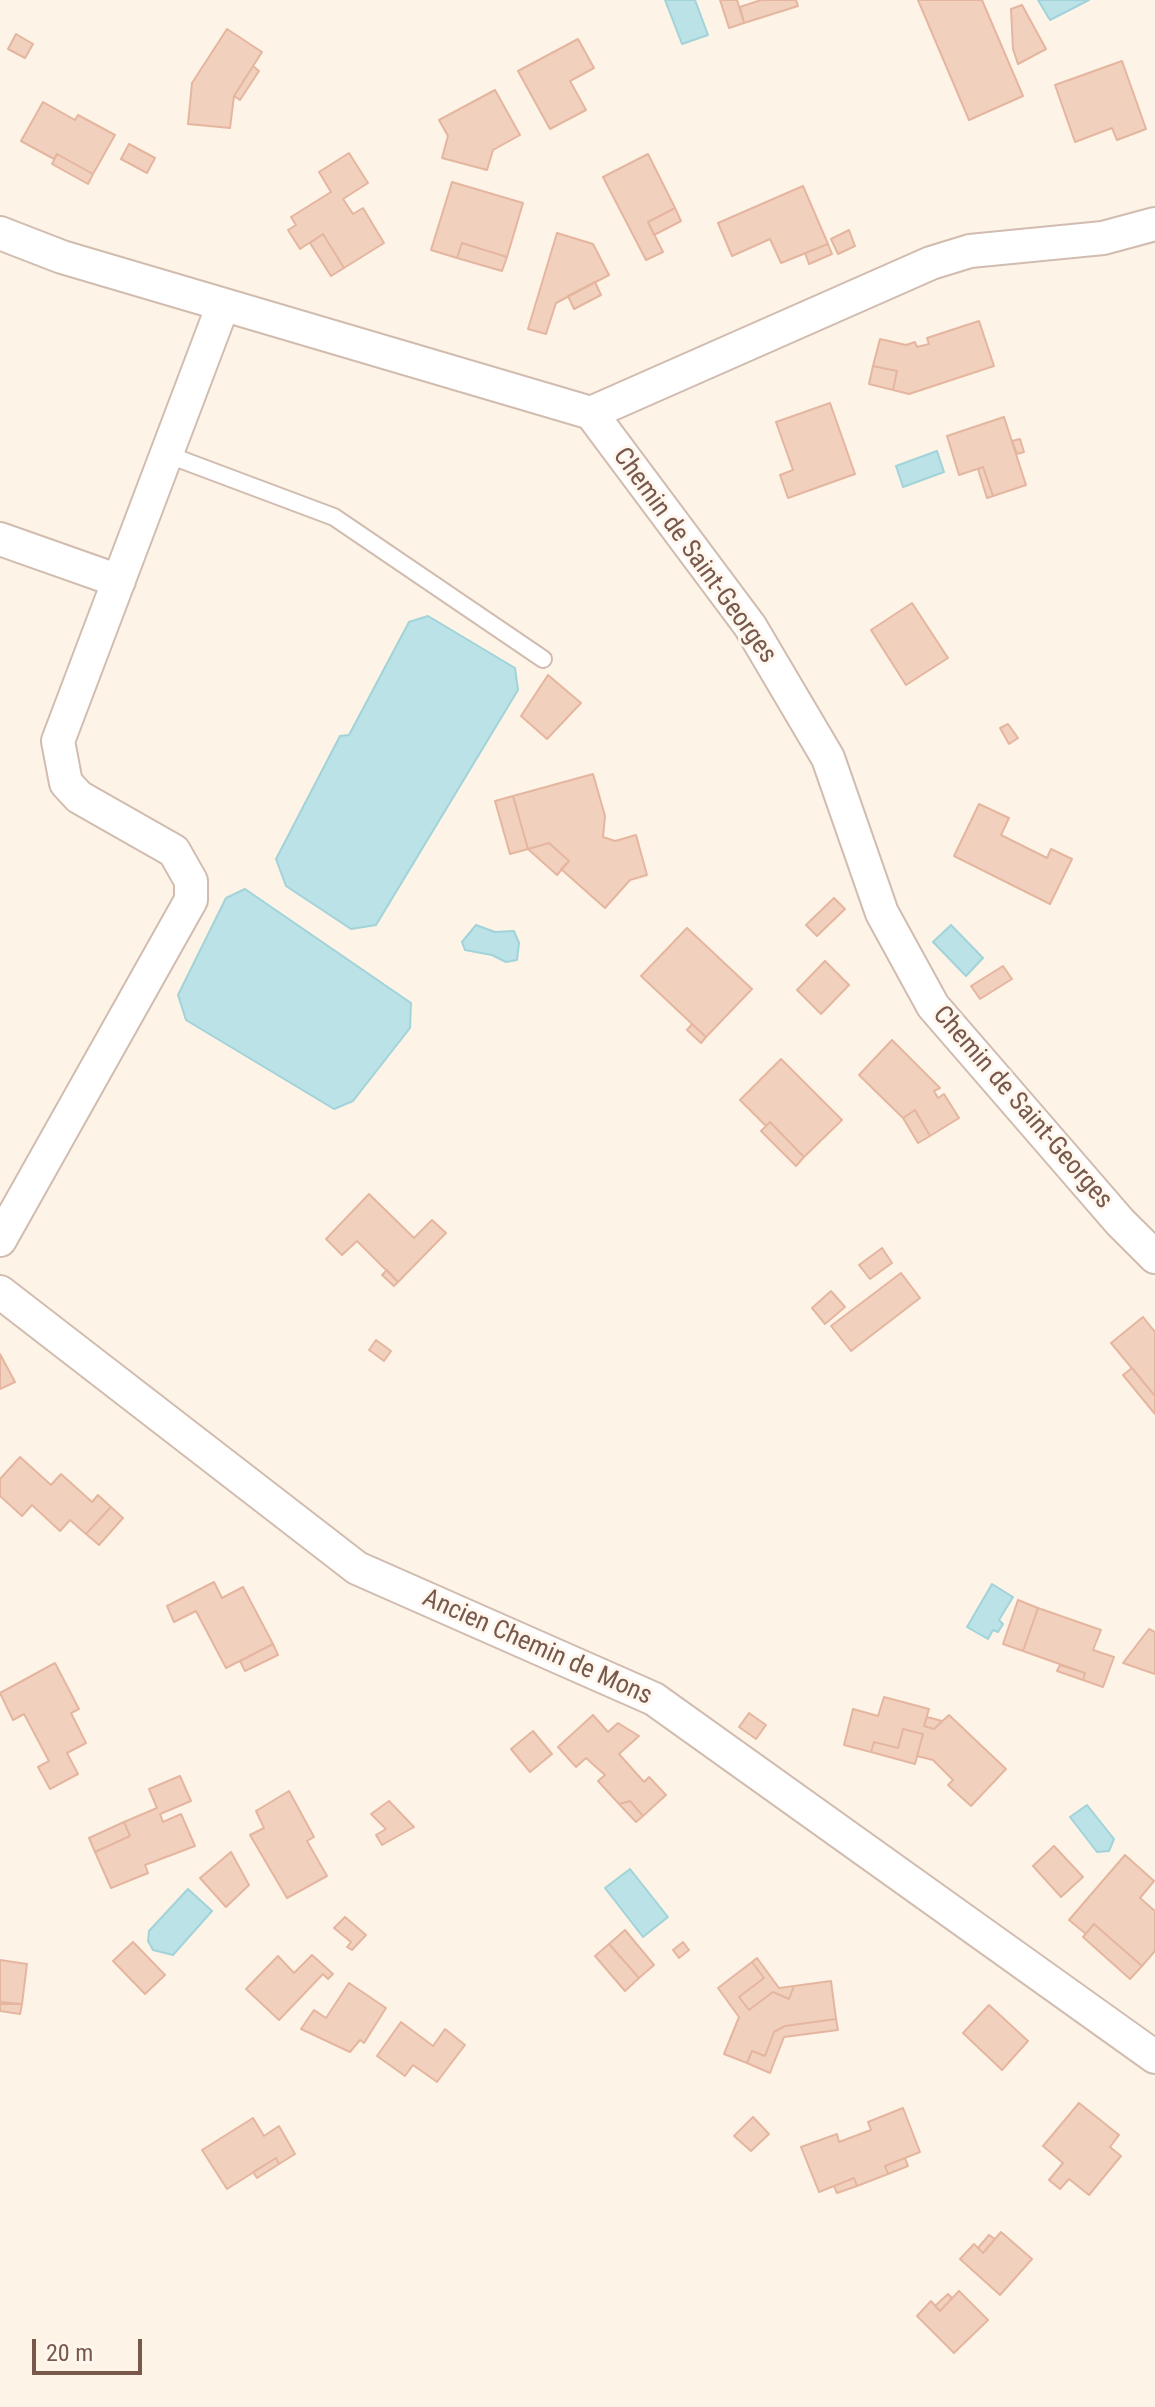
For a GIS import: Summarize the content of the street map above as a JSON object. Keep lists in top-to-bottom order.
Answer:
{
  "streets": {
    "street": ["Chemin de Saint-Georges", "Ancien Chemin de Mons"]
  },
  "scale_bar": "20 m"
}
